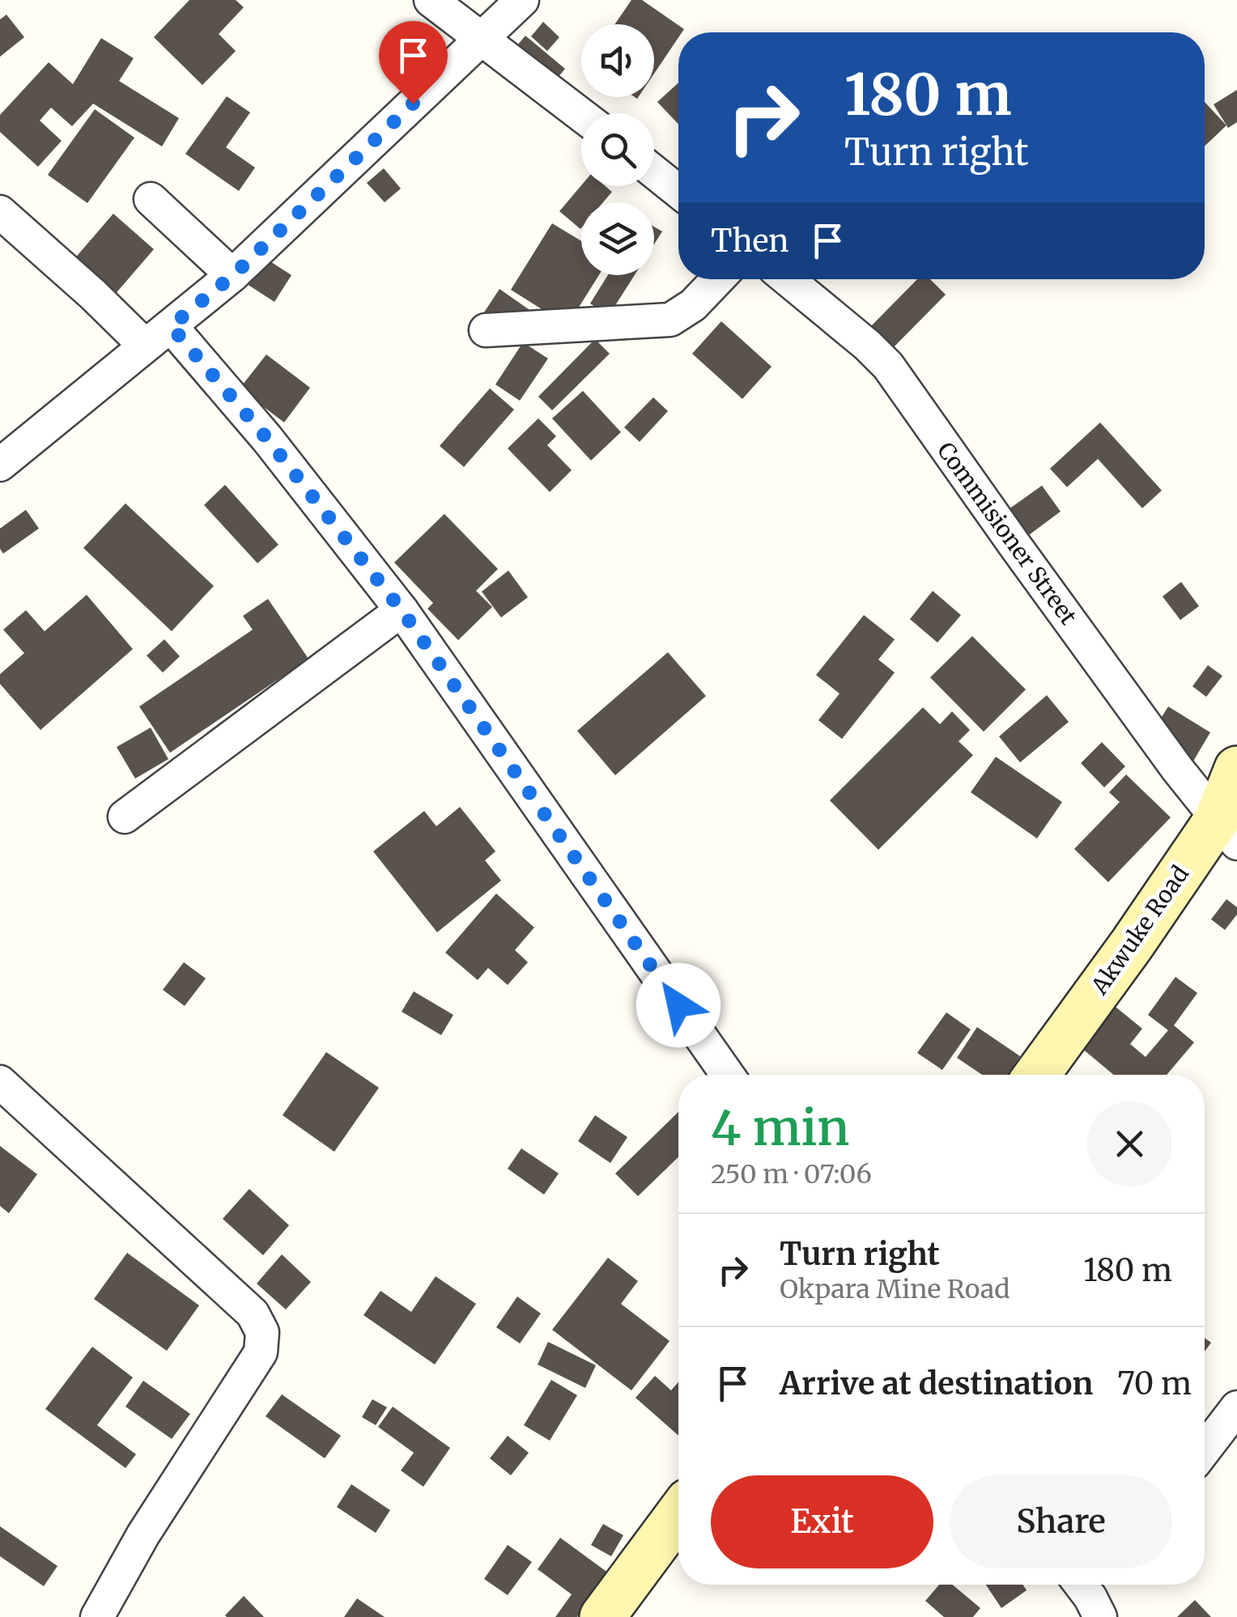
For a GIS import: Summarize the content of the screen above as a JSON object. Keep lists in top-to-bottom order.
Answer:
{
  "streets": {
    "main road": ["Akwuke Road"],
    "street": ["Commisioner Street"]
  },
  "crossings": [
    ["Commisioner Street", "Akwuke Road"]
  ],
  "page": {
    "turn": ["180 m", "Turn right"],
    "then": "Then",
    "heading": ["4 min", "250 m · 07:06"],
    "list": [
      {
        "name": "Turn right",
        "note": "Okpara Mine Road",
        "value": "180 m"
      },
      {
        "name": "Arrive at destination",
        "value": "70 m"
      }
    ],
    "buttons": ["Exit", "Share"]
  }
}
